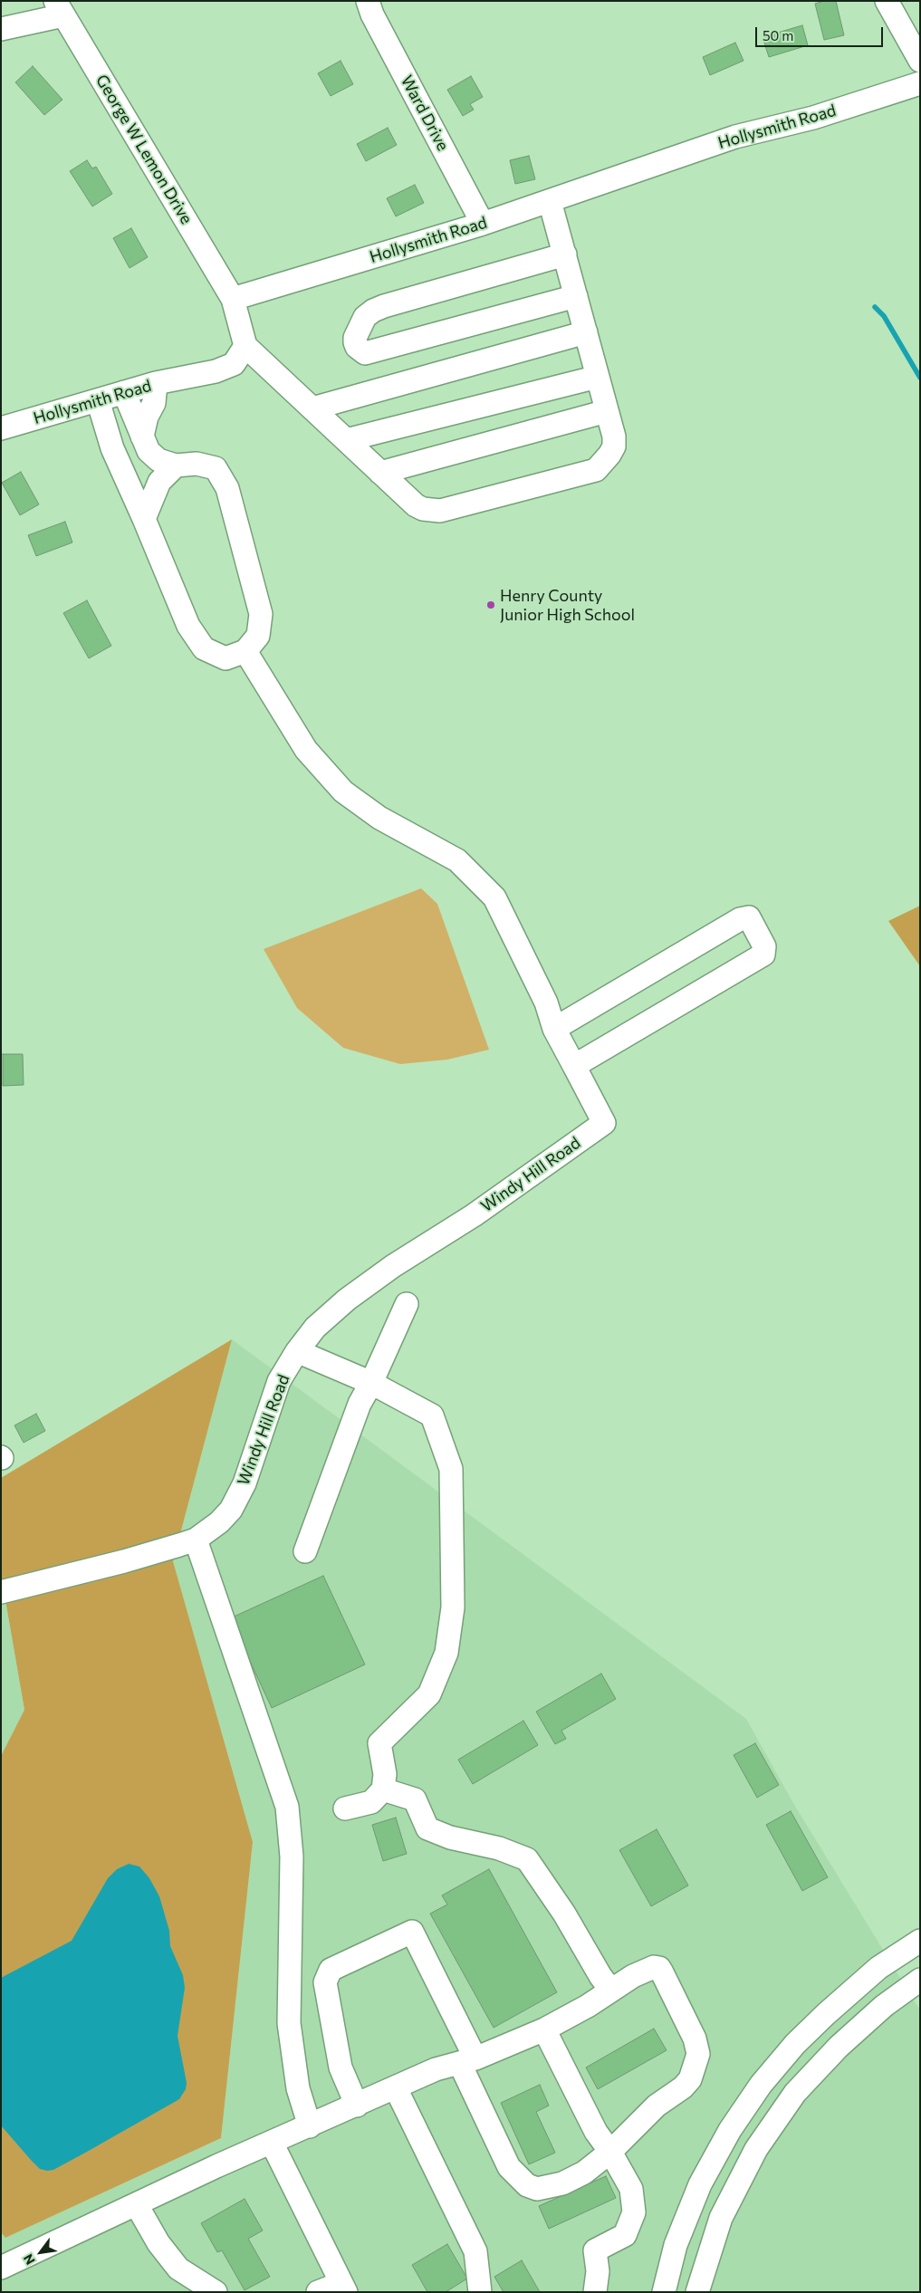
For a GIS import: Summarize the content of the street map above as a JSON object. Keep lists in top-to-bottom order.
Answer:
{
  "streets": {
    "street": [
      "Ward Drive",
      "Hollysmith Road",
      "George W Lemon Drive",
      "Windy Hill Road"
    ]
  },
  "crossings": [
    ["Ward Drive", "Hollysmith Road"],
    ["Hollysmith Road", "George W Lemon Drive"]
  ],
  "places": ["Henry County Junior High School"],
  "scale_bar": "50 m",
  "north": "bottom left"
}
